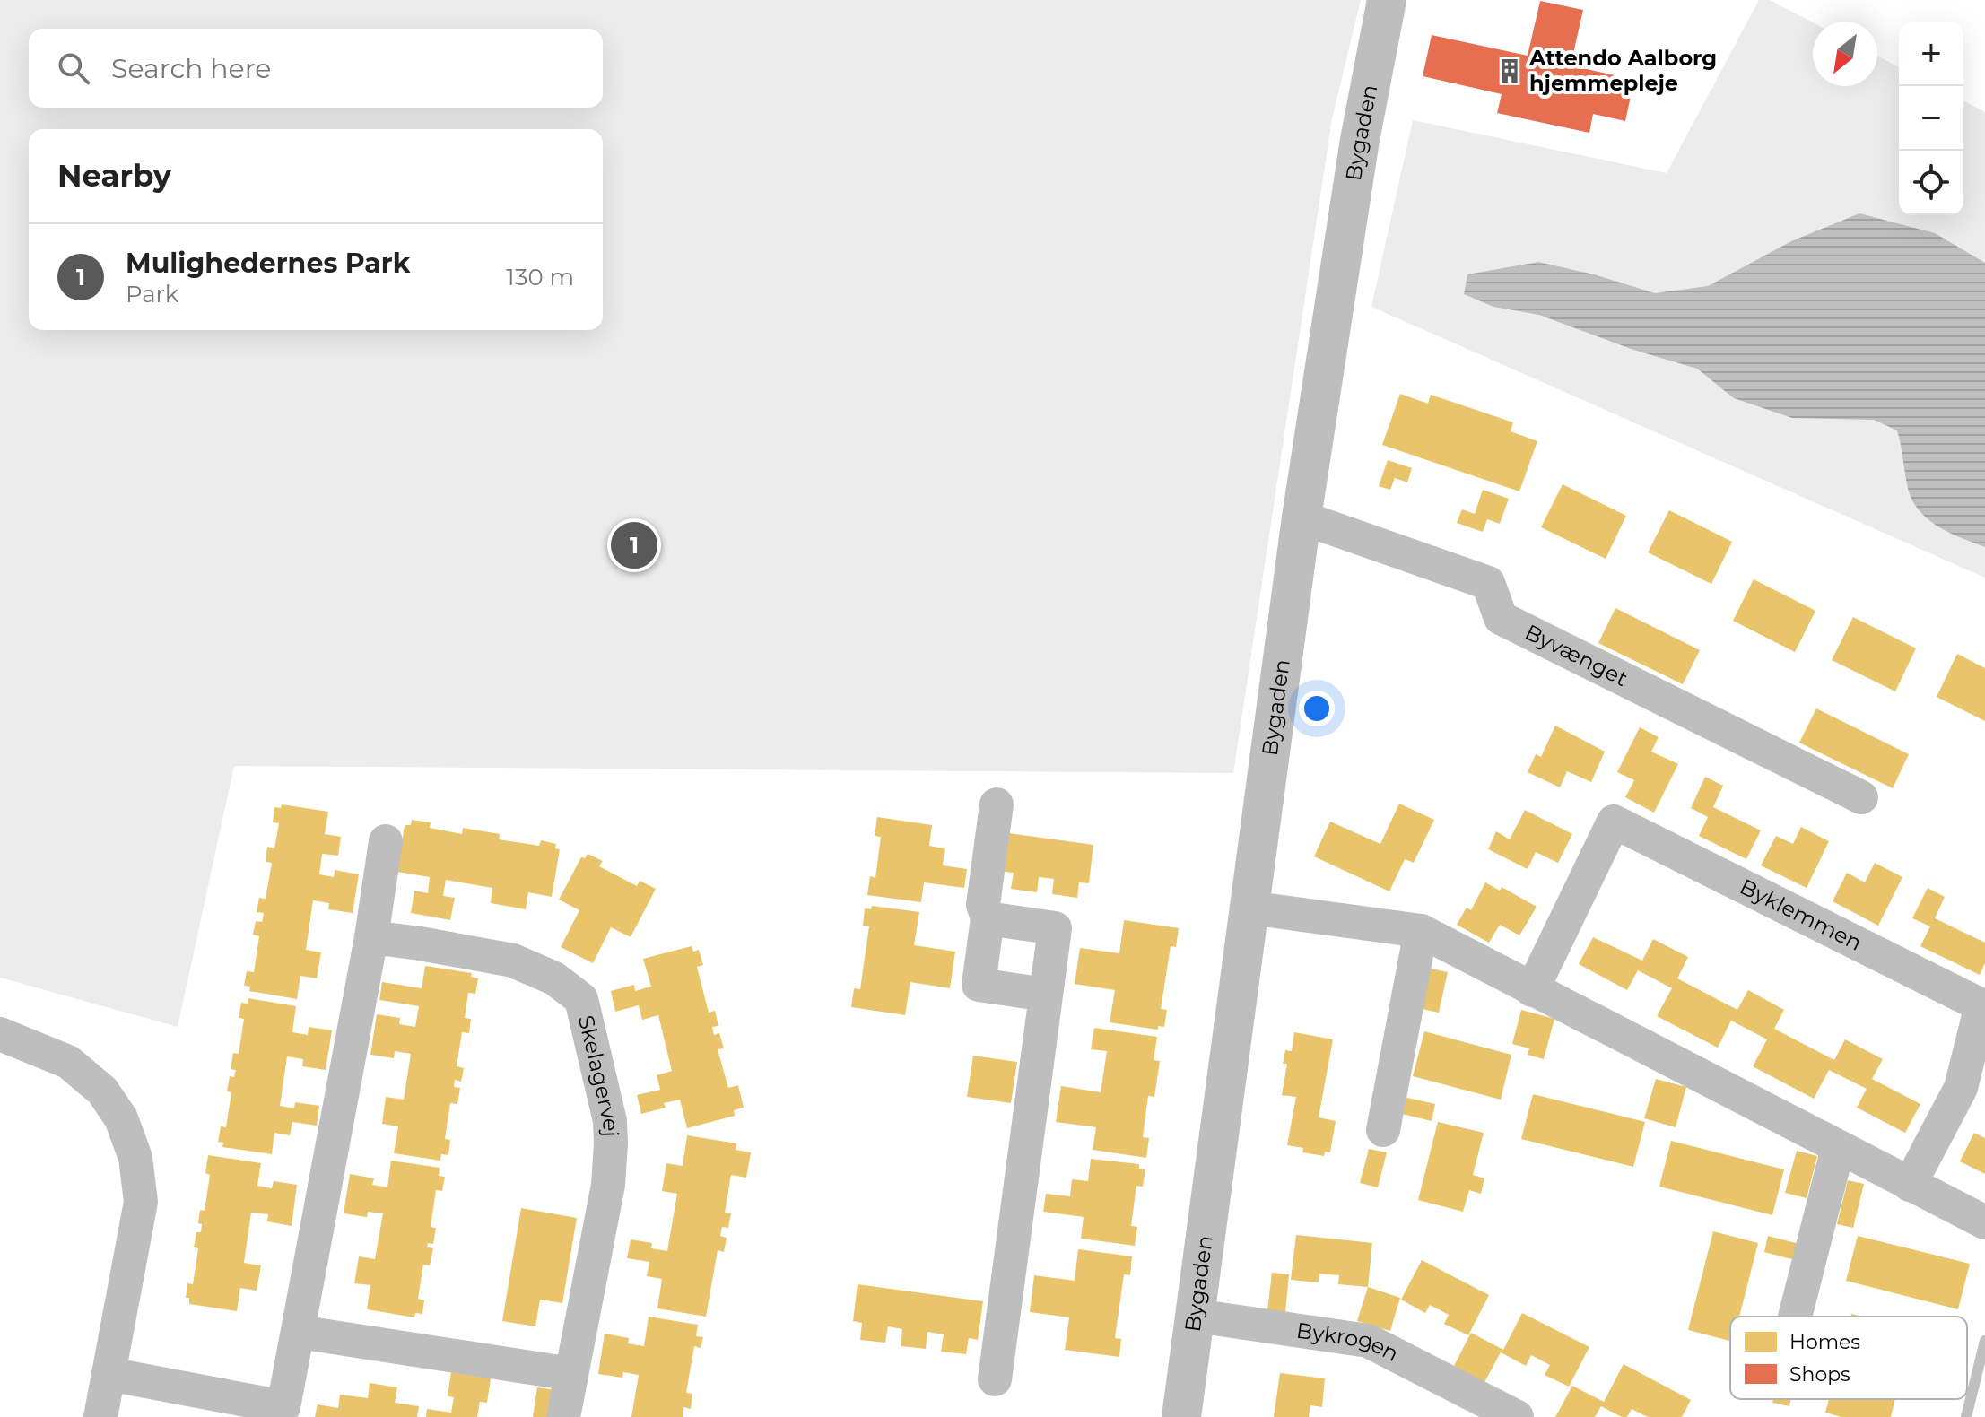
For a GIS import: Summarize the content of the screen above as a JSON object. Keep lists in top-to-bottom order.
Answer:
{
  "streets": {
    "street": [
      "Bygaden",
      "Byvænget",
      "Byklemmen",
      "Skelagervej",
      "Bykrogen"
    ]
  },
  "crossings": [
    ["Bygaden", "Byvænget"],
    ["Bygaden", "Bykrogen"]
  ],
  "places": {
    "building": ["Attendo Aalborg hjemmepleje"]
  },
  "legend": ["Homes", "Shops"],
  "north": "bottom left",
  "page": {
    "map_buttons": ["+", "−"],
    "search": "Search here",
    "heading": "Nearby",
    "list": [
      {
        "mark": "1",
        "name": "Mulighedernes Park",
        "note": "Park",
        "value": "130 m"
      }
    ],
    "pins": "1"
  }
}
